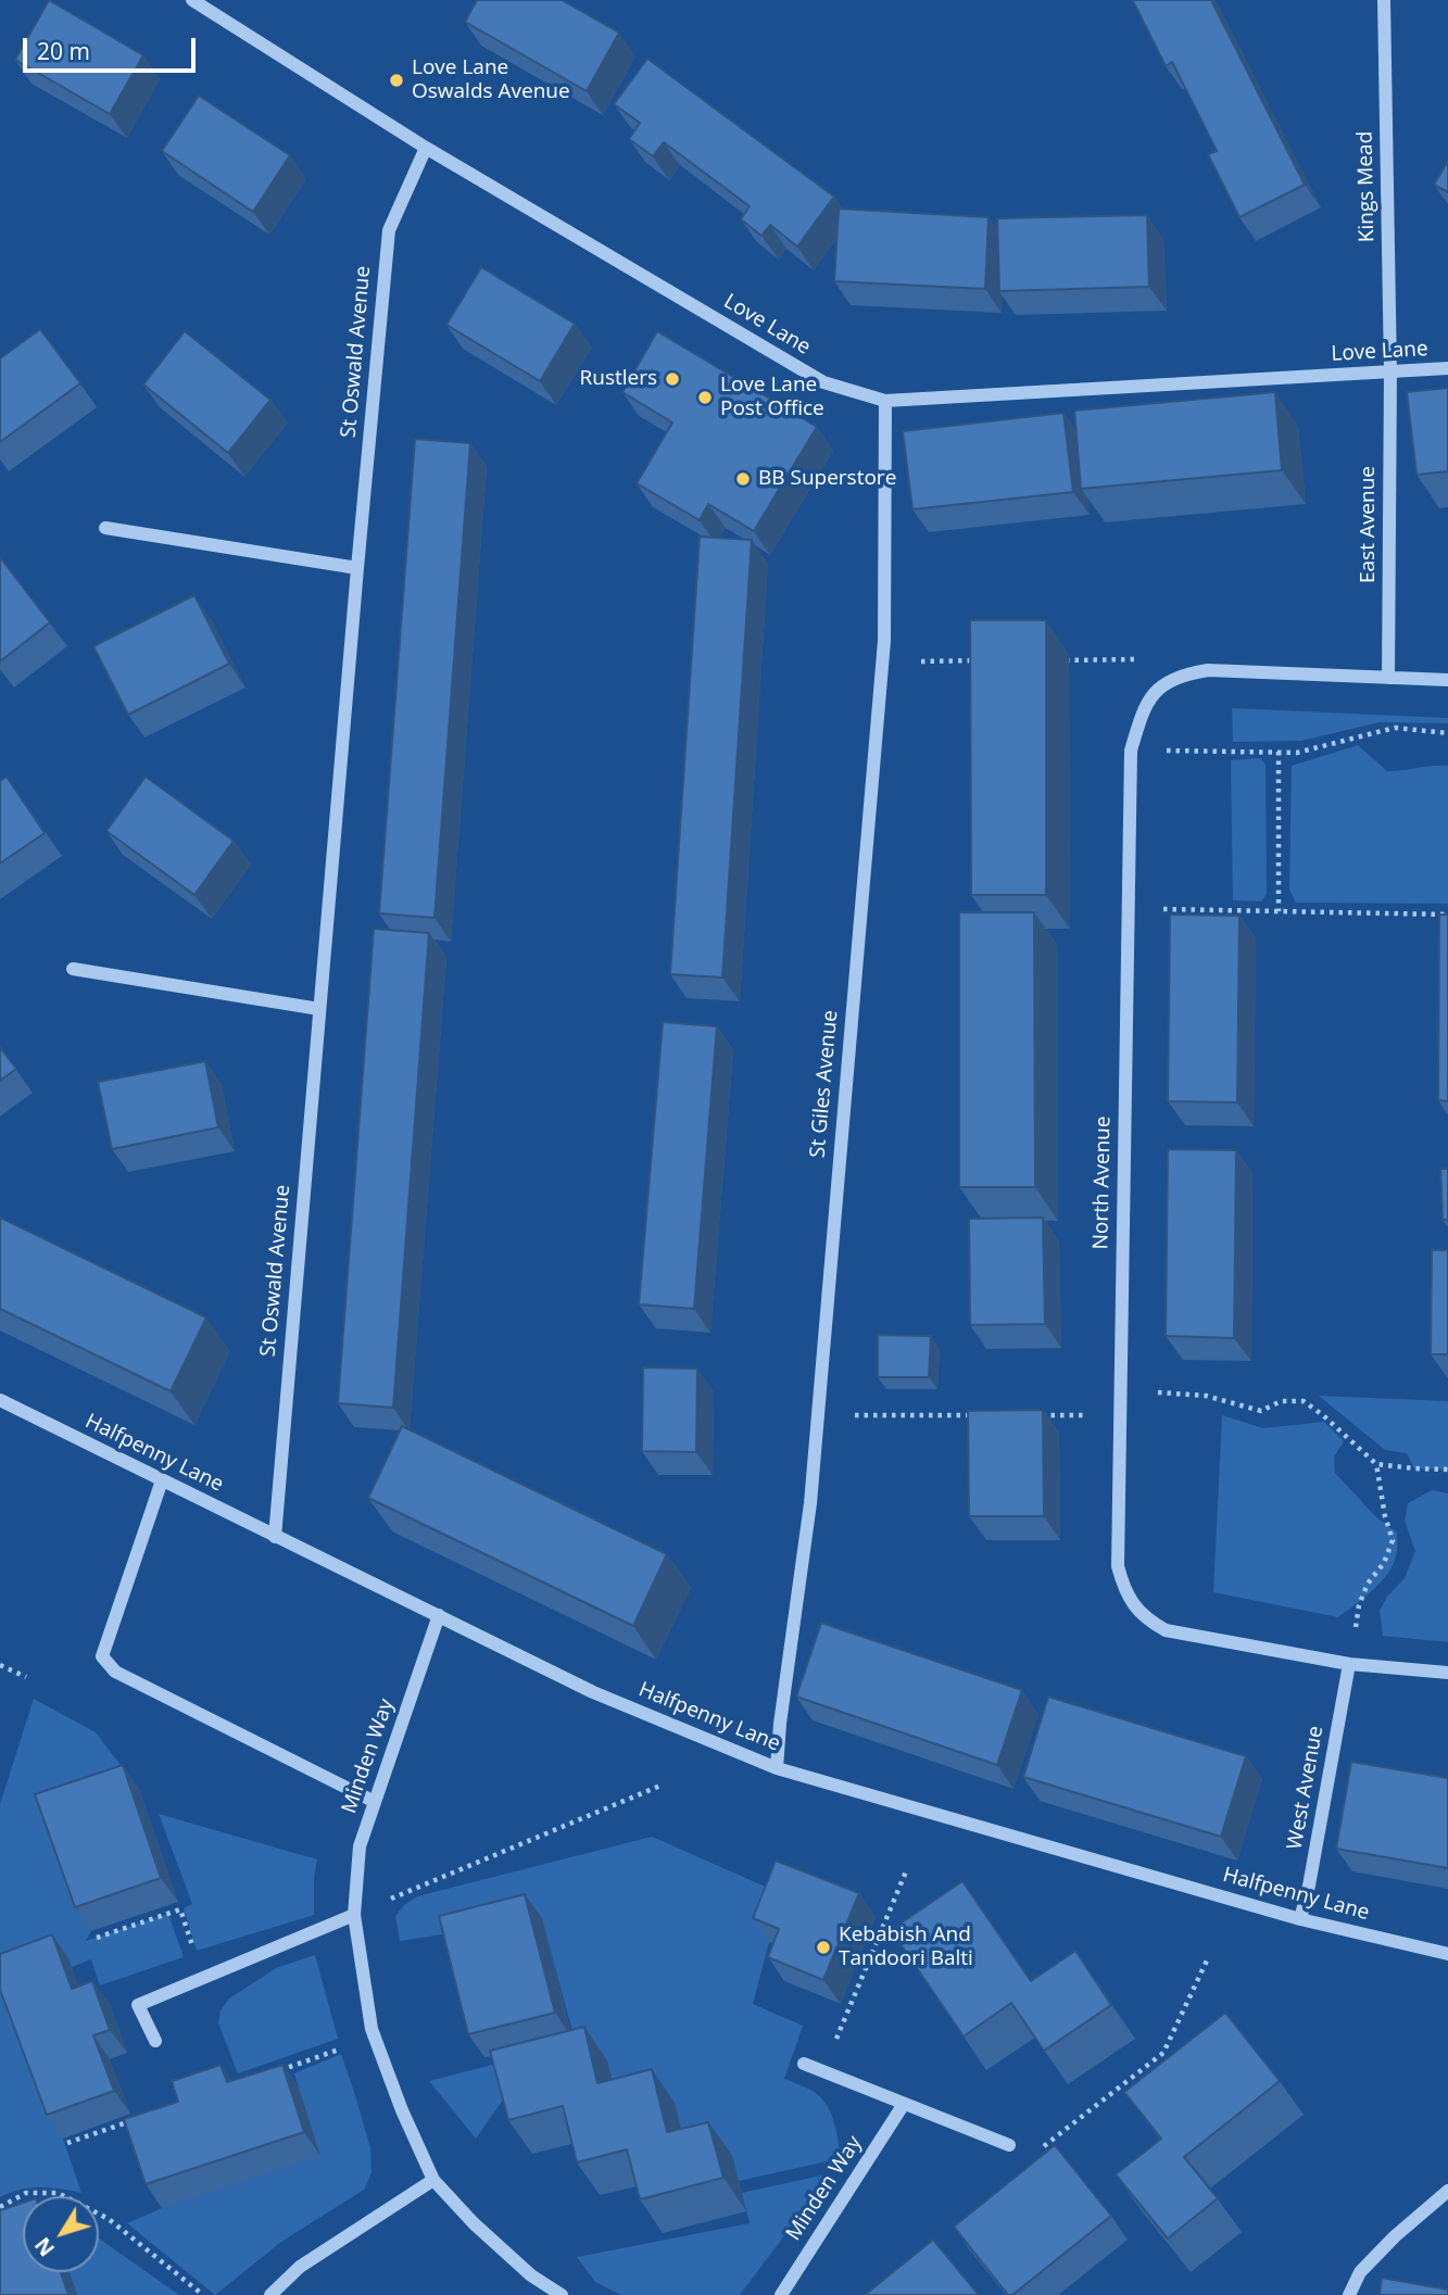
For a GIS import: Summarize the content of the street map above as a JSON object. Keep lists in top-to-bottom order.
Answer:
{
  "streets": {
    "street": [
      "Kings Mead",
      "Love Lane",
      "St Oswald Avenue",
      "East Avenue",
      "St Giles Avenue",
      "North Avenue",
      "Halfpenny Lane",
      "Minden Way",
      "West Avenue"
    ]
  },
  "crossings": [
    ["Kings Mead", "Love Lane"],
    ["Kings Mead", "East Avenue"],
    ["Love Lane", "St Oswald Avenue"],
    ["Love Lane", "East Avenue"],
    ["Love Lane", "St Giles Avenue"],
    ["St Oswald Avenue", "Halfpenny Lane"],
    ["St Giles Avenue", "Halfpenny Lane"],
    ["North Avenue", "West Avenue"],
    ["Halfpenny Lane", "Minden Way"],
    ["Halfpenny Lane", "West Avenue"]
  ],
  "places": [
    "Love Lane Oswalds Avenue",
    "Rustlers",
    "Love Lane Post Office",
    "BB Superstore",
    "Kebabish And Tandoori Balti"
  ],
  "scale_bar": "20 m",
  "north": "bottom left"
}
